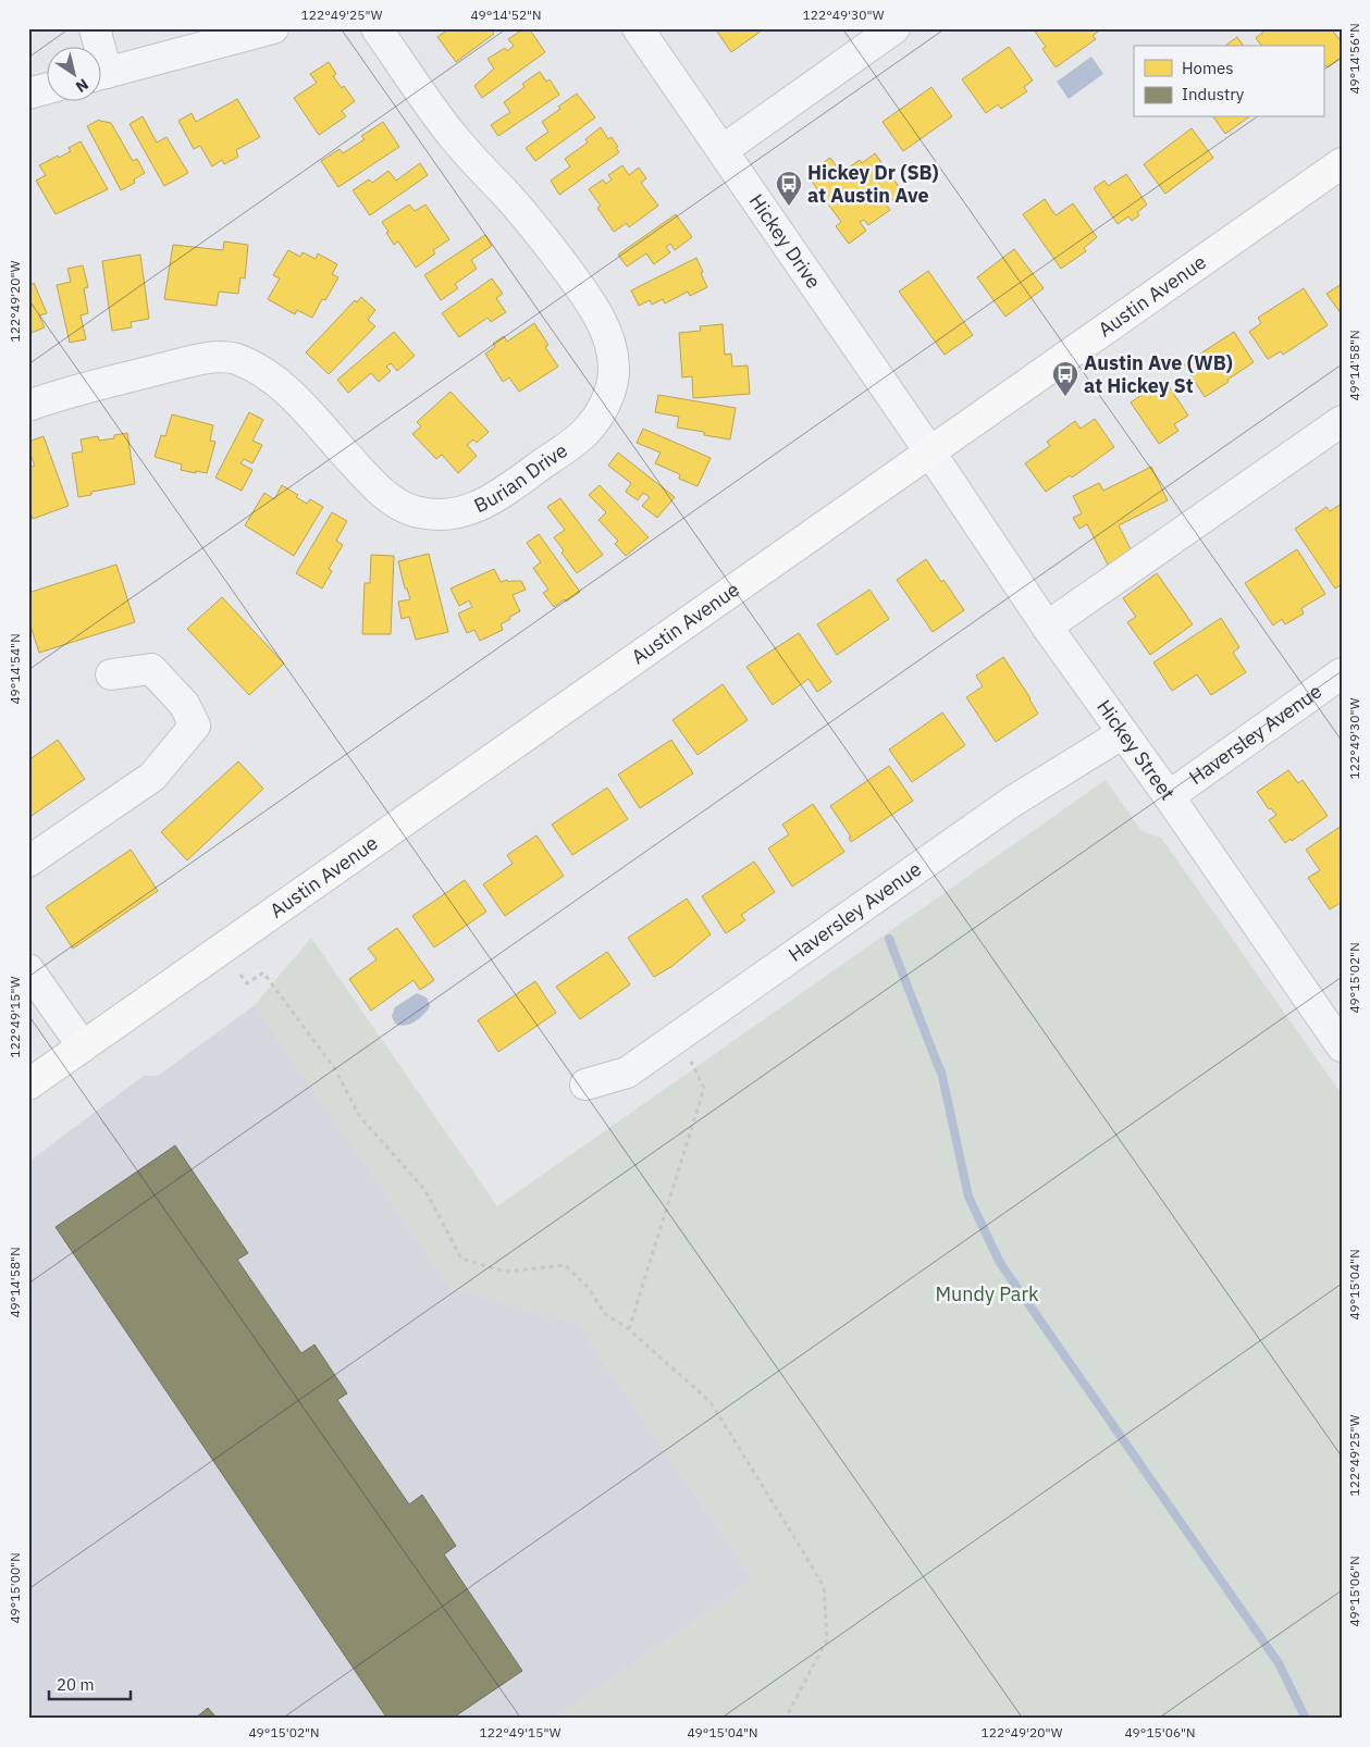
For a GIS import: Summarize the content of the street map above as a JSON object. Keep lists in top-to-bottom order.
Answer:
{
  "streets": {
    "main road": ["Austin Avenue"],
    "street": [
      "Hickey Drive",
      "Burian Drive",
      "Haversley Avenue",
      "Hickey Street"
    ]
  },
  "crossings": [
    ["Hickey Drive", "Austin Avenue"],
    ["Hickey Drive", "Hickey Street"],
    ["Austin Avenue", "Hickey Street"],
    ["Haversley Avenue", "Hickey Street"]
  ],
  "parks": ["Mundy Park"],
  "places": {
    "bus stop": ["Hickey Dr (SB) at Austin Ave", "Austin Ave (WB) at Hickey St"]
  },
  "legend": ["Homes", "Industry"],
  "scale_bar": "20 m",
  "north": "bottom right",
  "coordinates": [
    "122°49'25\"W",
    "49°14'52\"N",
    "122°49'30\"W",
    "49°14'56\"N",
    "122°49'20\"W",
    "49°14'58\"N",
    "49°14'54\"N",
    "49°15'02\"N",
    "122°49'15\"W",
    "49°15'04\"N",
    "49°15'00\"N",
    "49°15'06\"N"
  ]
}
